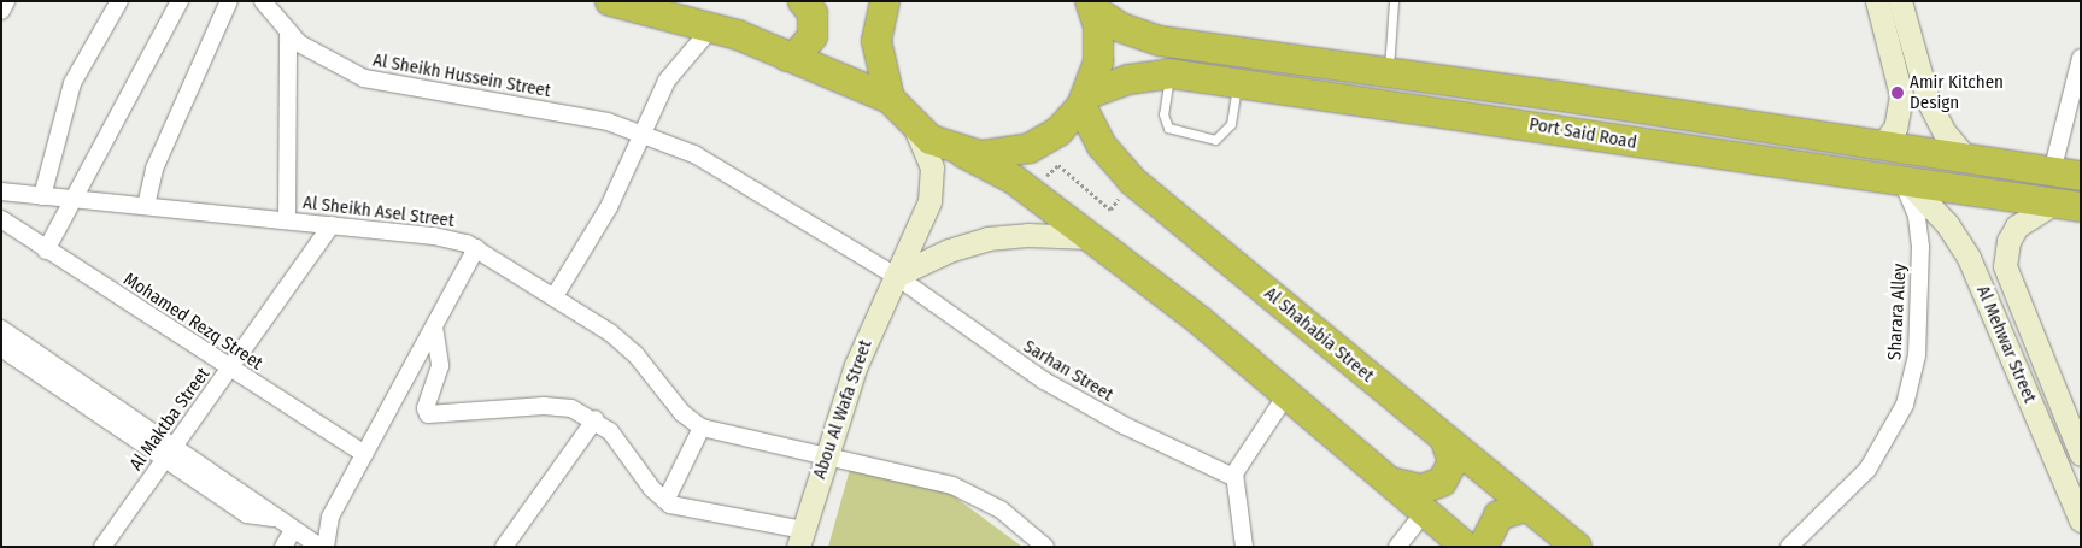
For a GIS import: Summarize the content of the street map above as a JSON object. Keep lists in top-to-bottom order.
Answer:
{
  "streets": {
    "highway": ["Port Said Road", "Al Shahabia Street"],
    "street": [
      "Al Sheikh Hussein Street",
      "Al Sheikh Asel Street",
      "Sharara Alley",
      "Mohamed Rezq Street",
      "Al Mehwar Street",
      "Sarhan Street",
      "Abou Al Wafa Street",
      "Al Maktba Street"
    ]
  },
  "crossings": [
    ["Al Sheikh Hussein Street", "Sarhan Street"],
    ["Al Sheikh Hussein Street", "Abou Al Wafa Street"],
    ["Port Said Road", "Sharara Alley"],
    ["Port Said Road", "Al Shahabia Street"],
    ["Port Said Road", "Al Mehwar Street"],
    ["Al Sheikh Asel Street", "Abou Al Wafa Street"],
    ["Al Sheikh Asel Street", "Al Maktba Street"],
    ["Sharara Alley", "Al Mehwar Street"],
    ["Mohamed Rezq Street", "Al Maktba Street"],
    ["Sarhan Street", "Abou Al Wafa Street"]
  ],
  "places": ["Amir Kitchen Design"]
}
